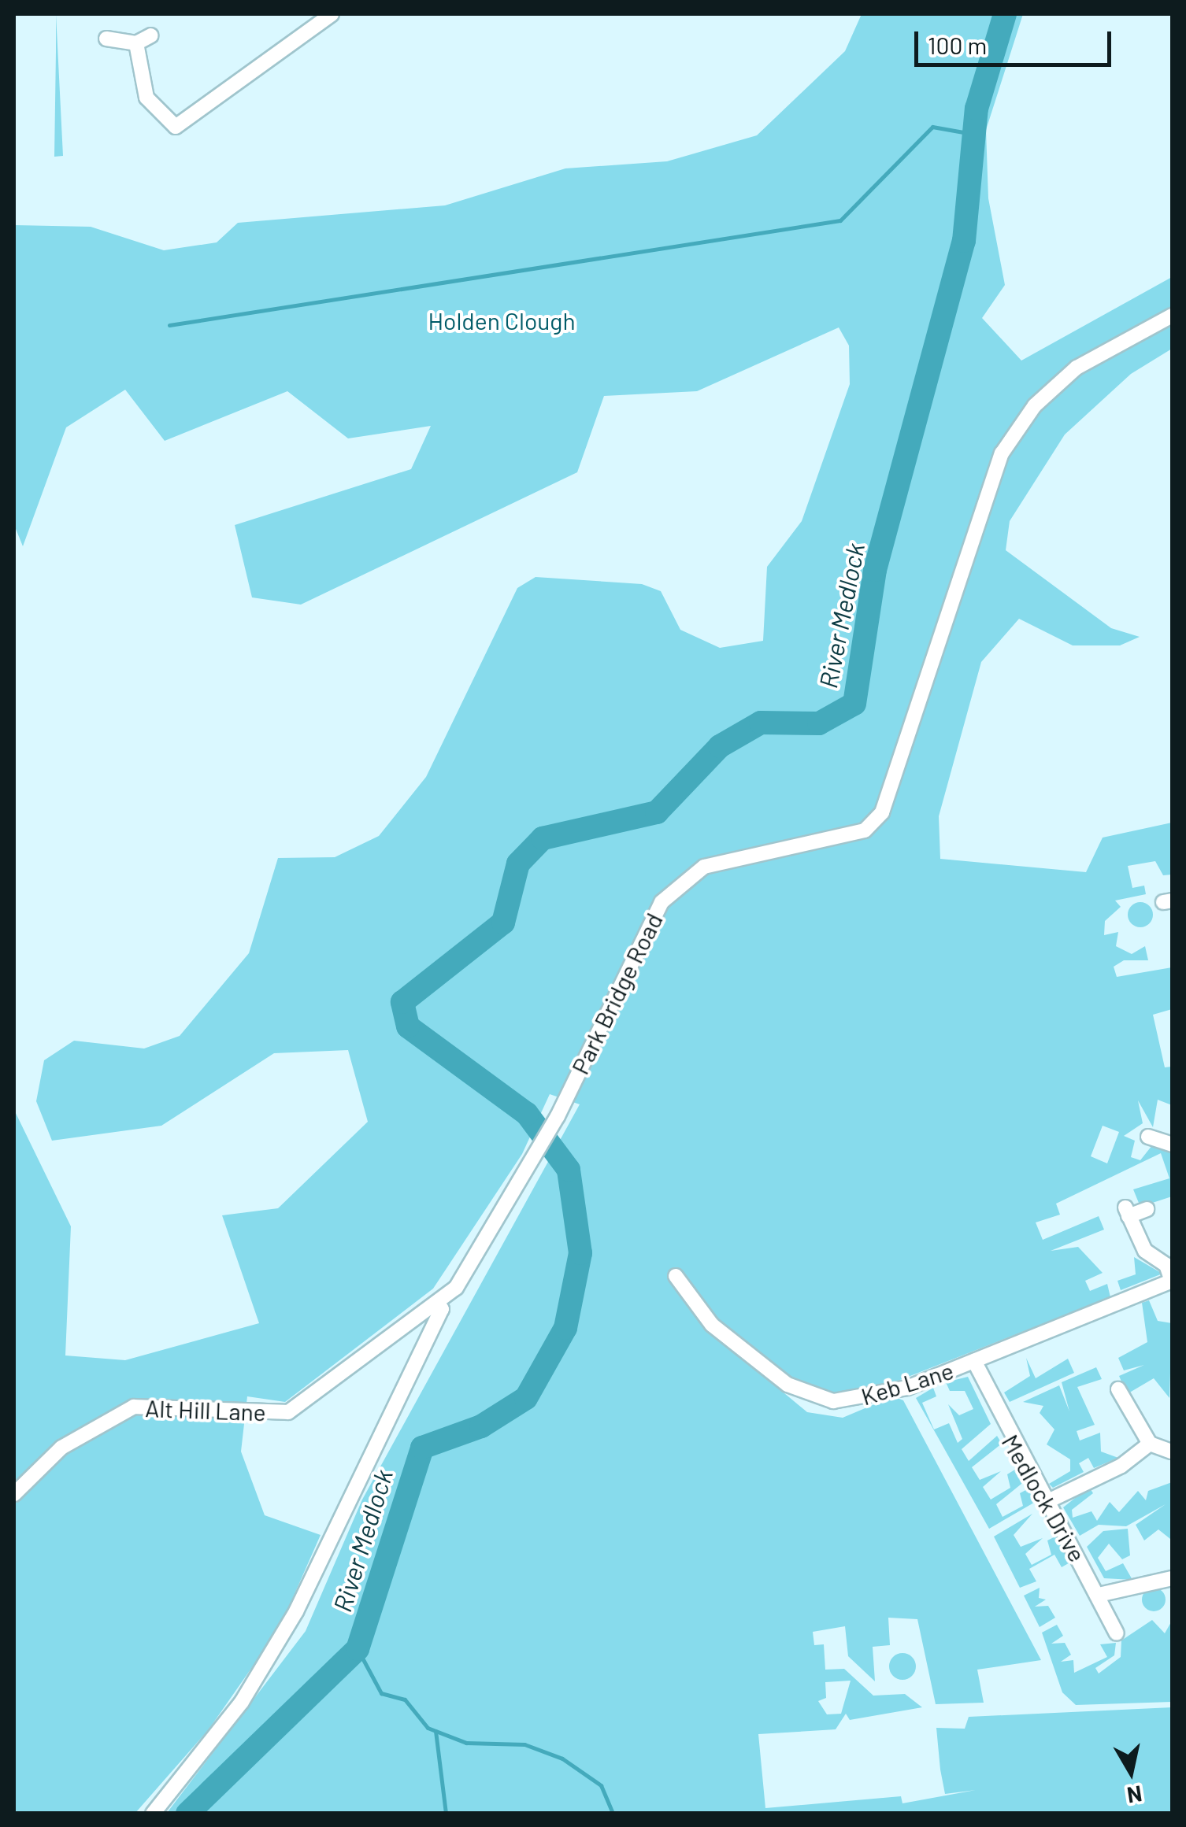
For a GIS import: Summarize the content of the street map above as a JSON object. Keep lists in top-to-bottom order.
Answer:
{
  "streets": {
    "street": [
      "Park Bridge Road",
      "Keb Lane",
      "Alt Hill Lane",
      "Medlock Drive"
    ]
  },
  "crossings": [
    ["Park Bridge Road", "Alt Hill Lane"],
    ["Keb Lane", "Medlock Drive"]
  ],
  "water": ["River Medlock"],
  "parks": ["Holden Clough"],
  "scale_bar": "100 m",
  "north": "bottom"
}
